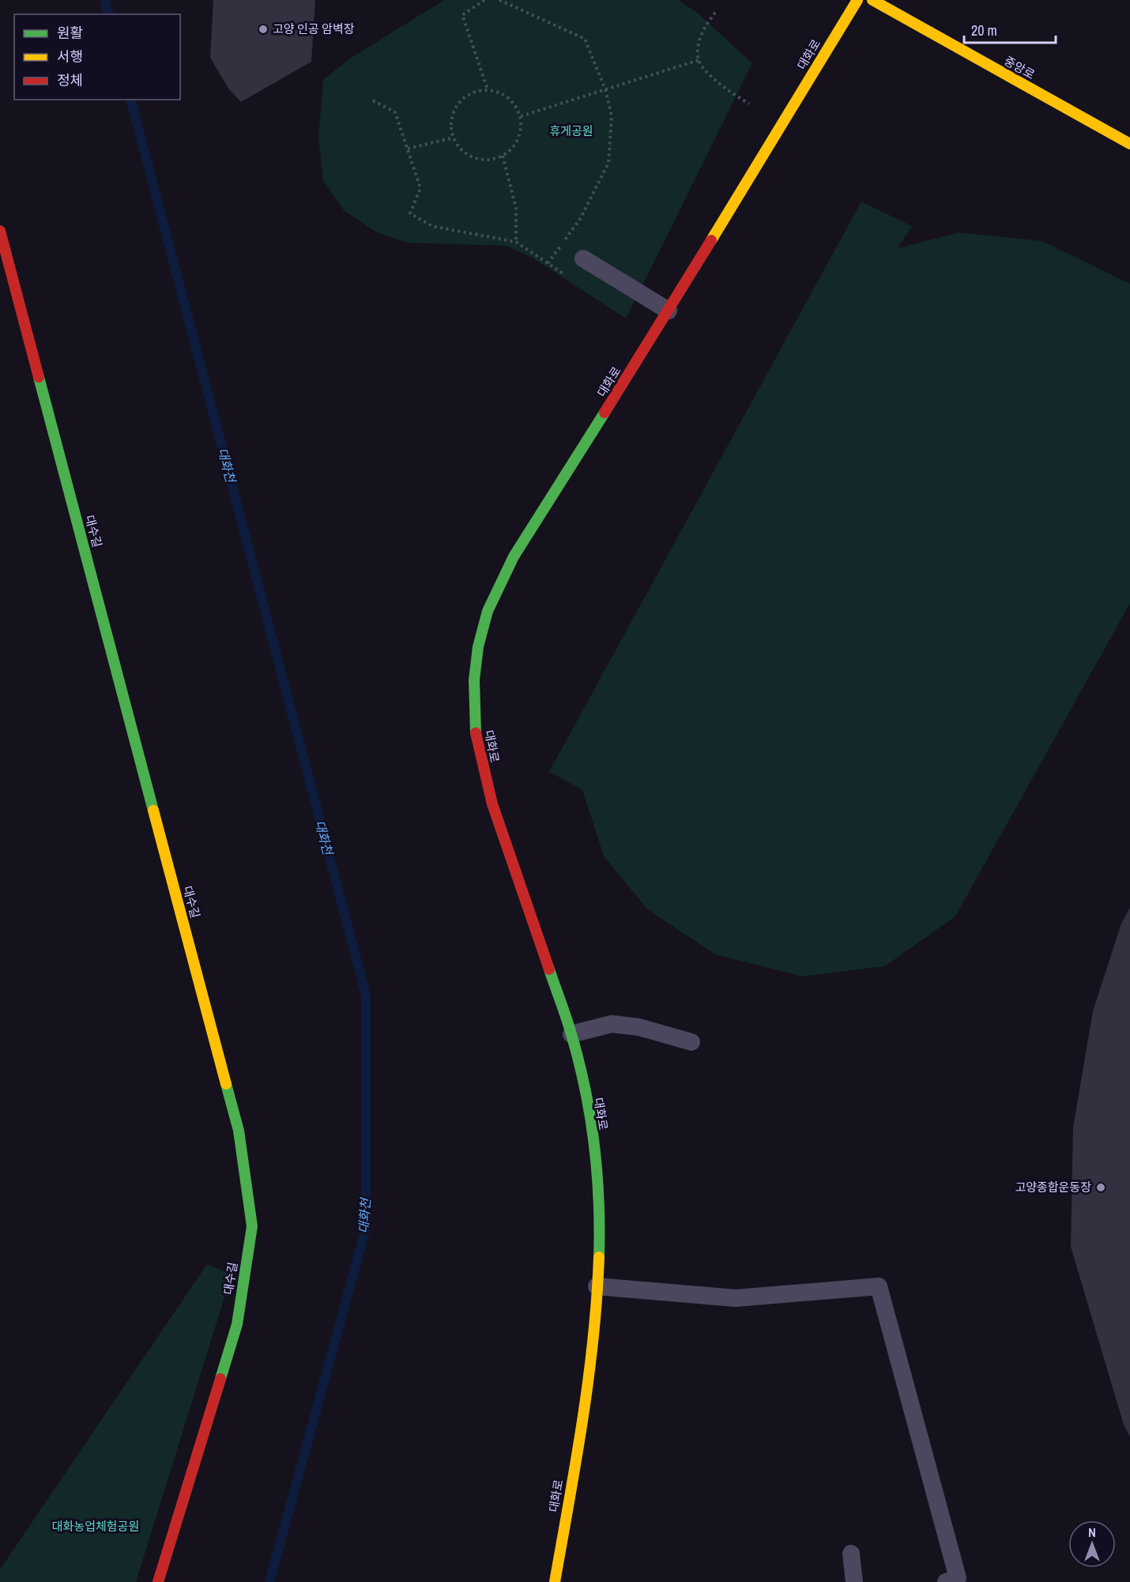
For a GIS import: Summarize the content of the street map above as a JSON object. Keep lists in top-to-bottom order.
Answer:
{
  "streets": {
    "street": ["대화로", "중앙로", "대수길"]
  },
  "water": ["대화천"],
  "parks": ["휴게공원", "대화농업체험공원"],
  "places": ["고양 인공 암벽장", "고양종합운동장"],
  "legend": ["원활", "서행", "정체"],
  "scale_bar": "20 m",
  "north": "top"
}
